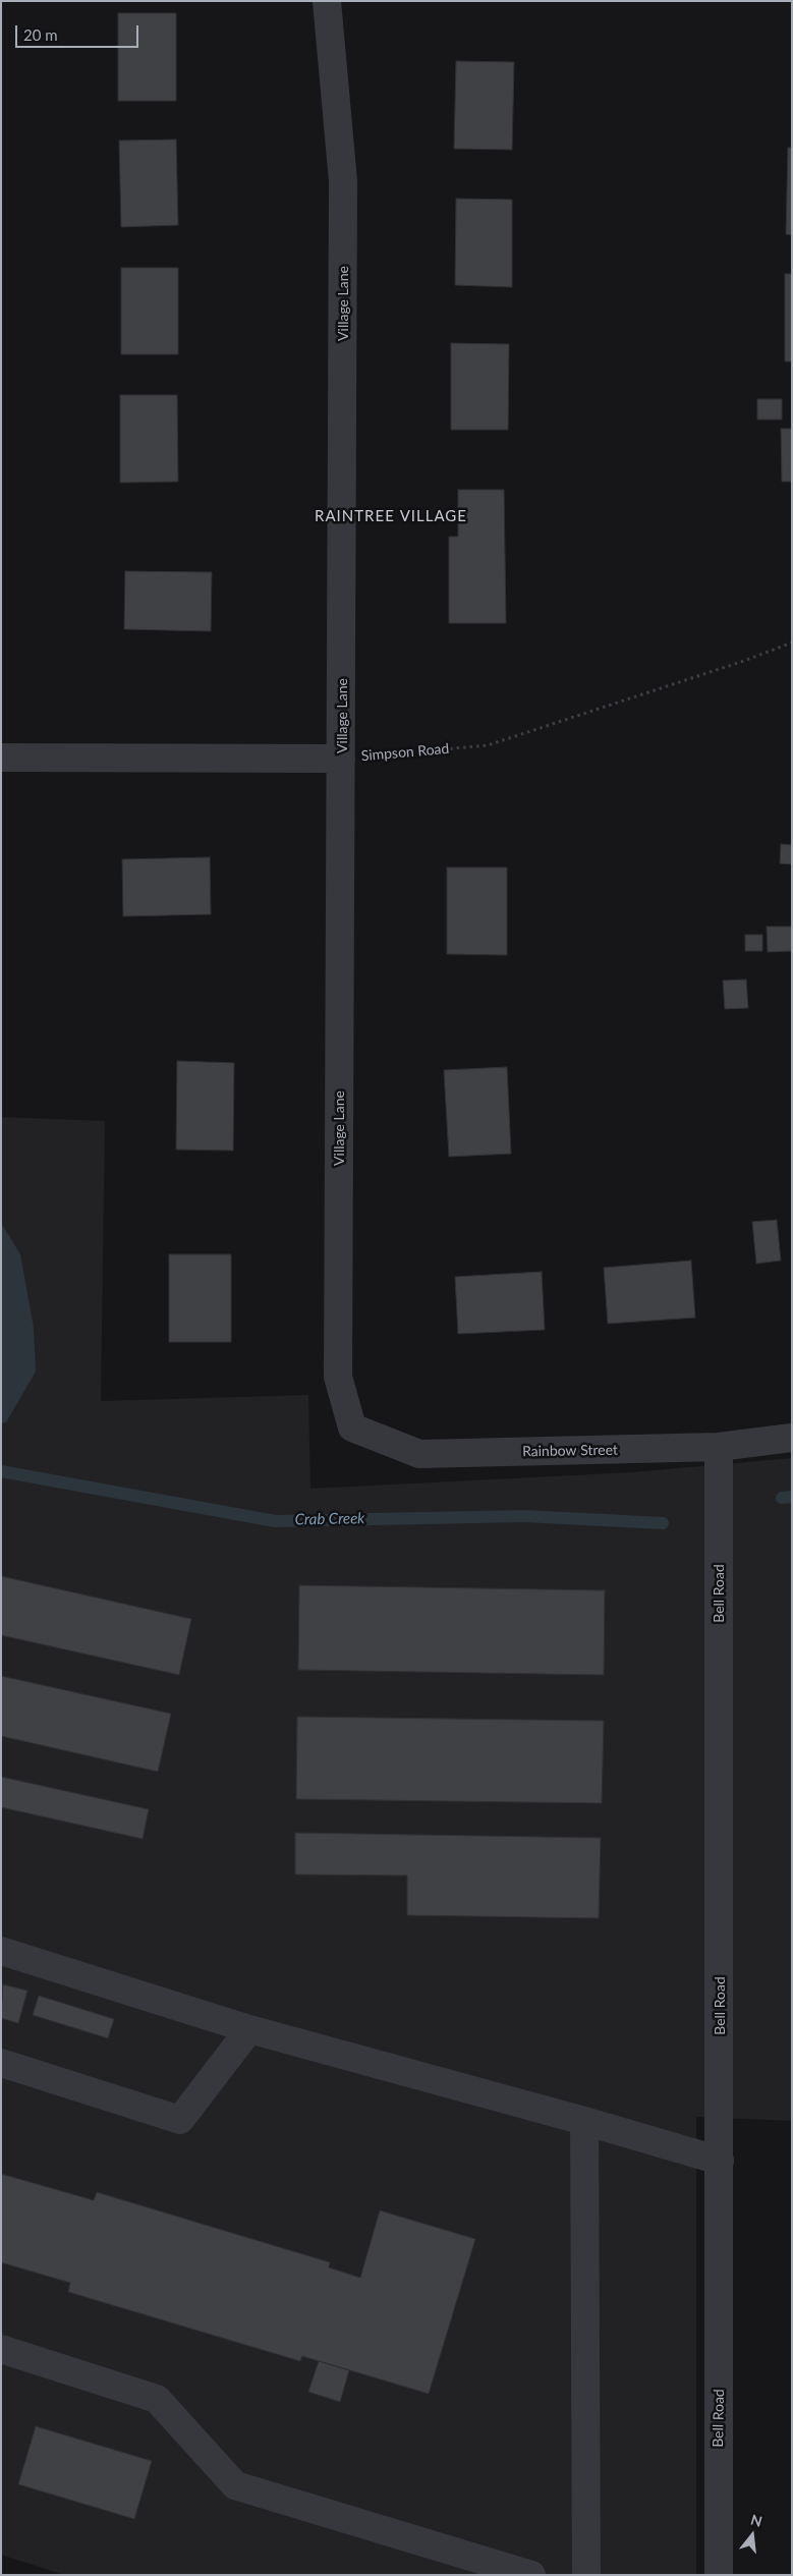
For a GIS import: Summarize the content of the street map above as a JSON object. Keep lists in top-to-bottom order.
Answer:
{
  "streets": {
    "street": [
      "Village Lane",
      "Simpson Road",
      "Rainbow Street",
      "Bell Road"
    ]
  },
  "crossings": [
    ["Village Lane", "Simpson Road"],
    ["Village Lane", "Rainbow Street"],
    ["Rainbow Street", "Bell Road"]
  ],
  "districts": ["RAINTREE VILLAGE"],
  "water": ["Crab Creek"],
  "scale_bar": "20 m",
  "north": "top"
}
